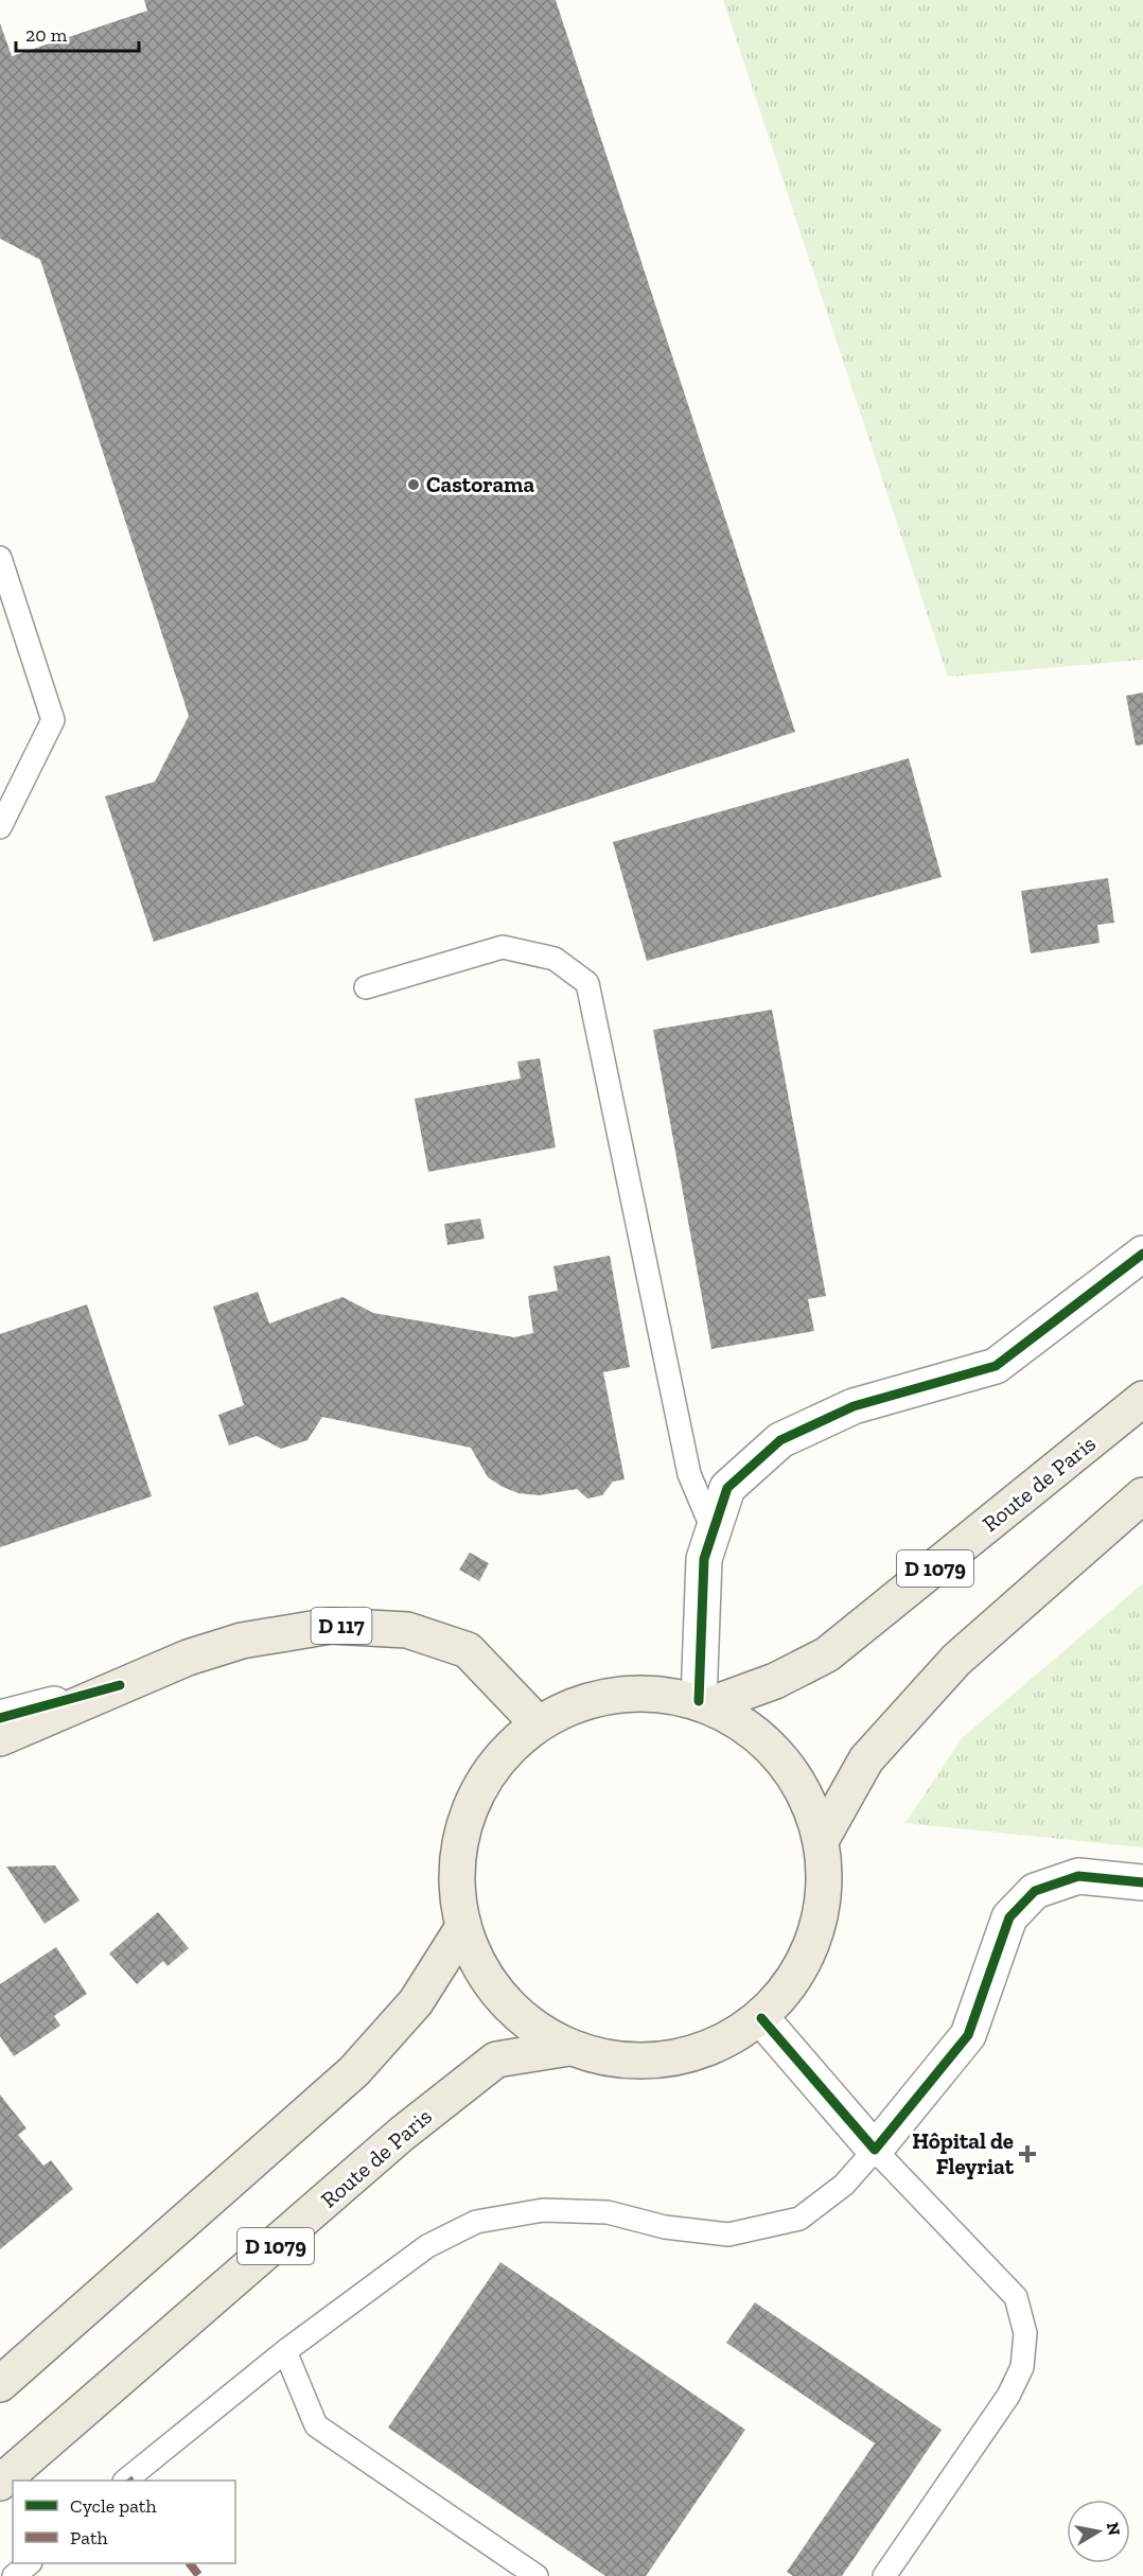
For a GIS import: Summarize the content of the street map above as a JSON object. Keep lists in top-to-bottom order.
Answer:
{
  "streets": {
    "main road": ["Route de Paris", "D 1079", "D 117"]
  },
  "places": {
    "other": ["Castorama"],
    "health": ["Hôpital de Fleyriat"]
  },
  "legend": ["Cycle path", "Path"],
  "scale_bar": "20 m",
  "north": "right"
}
